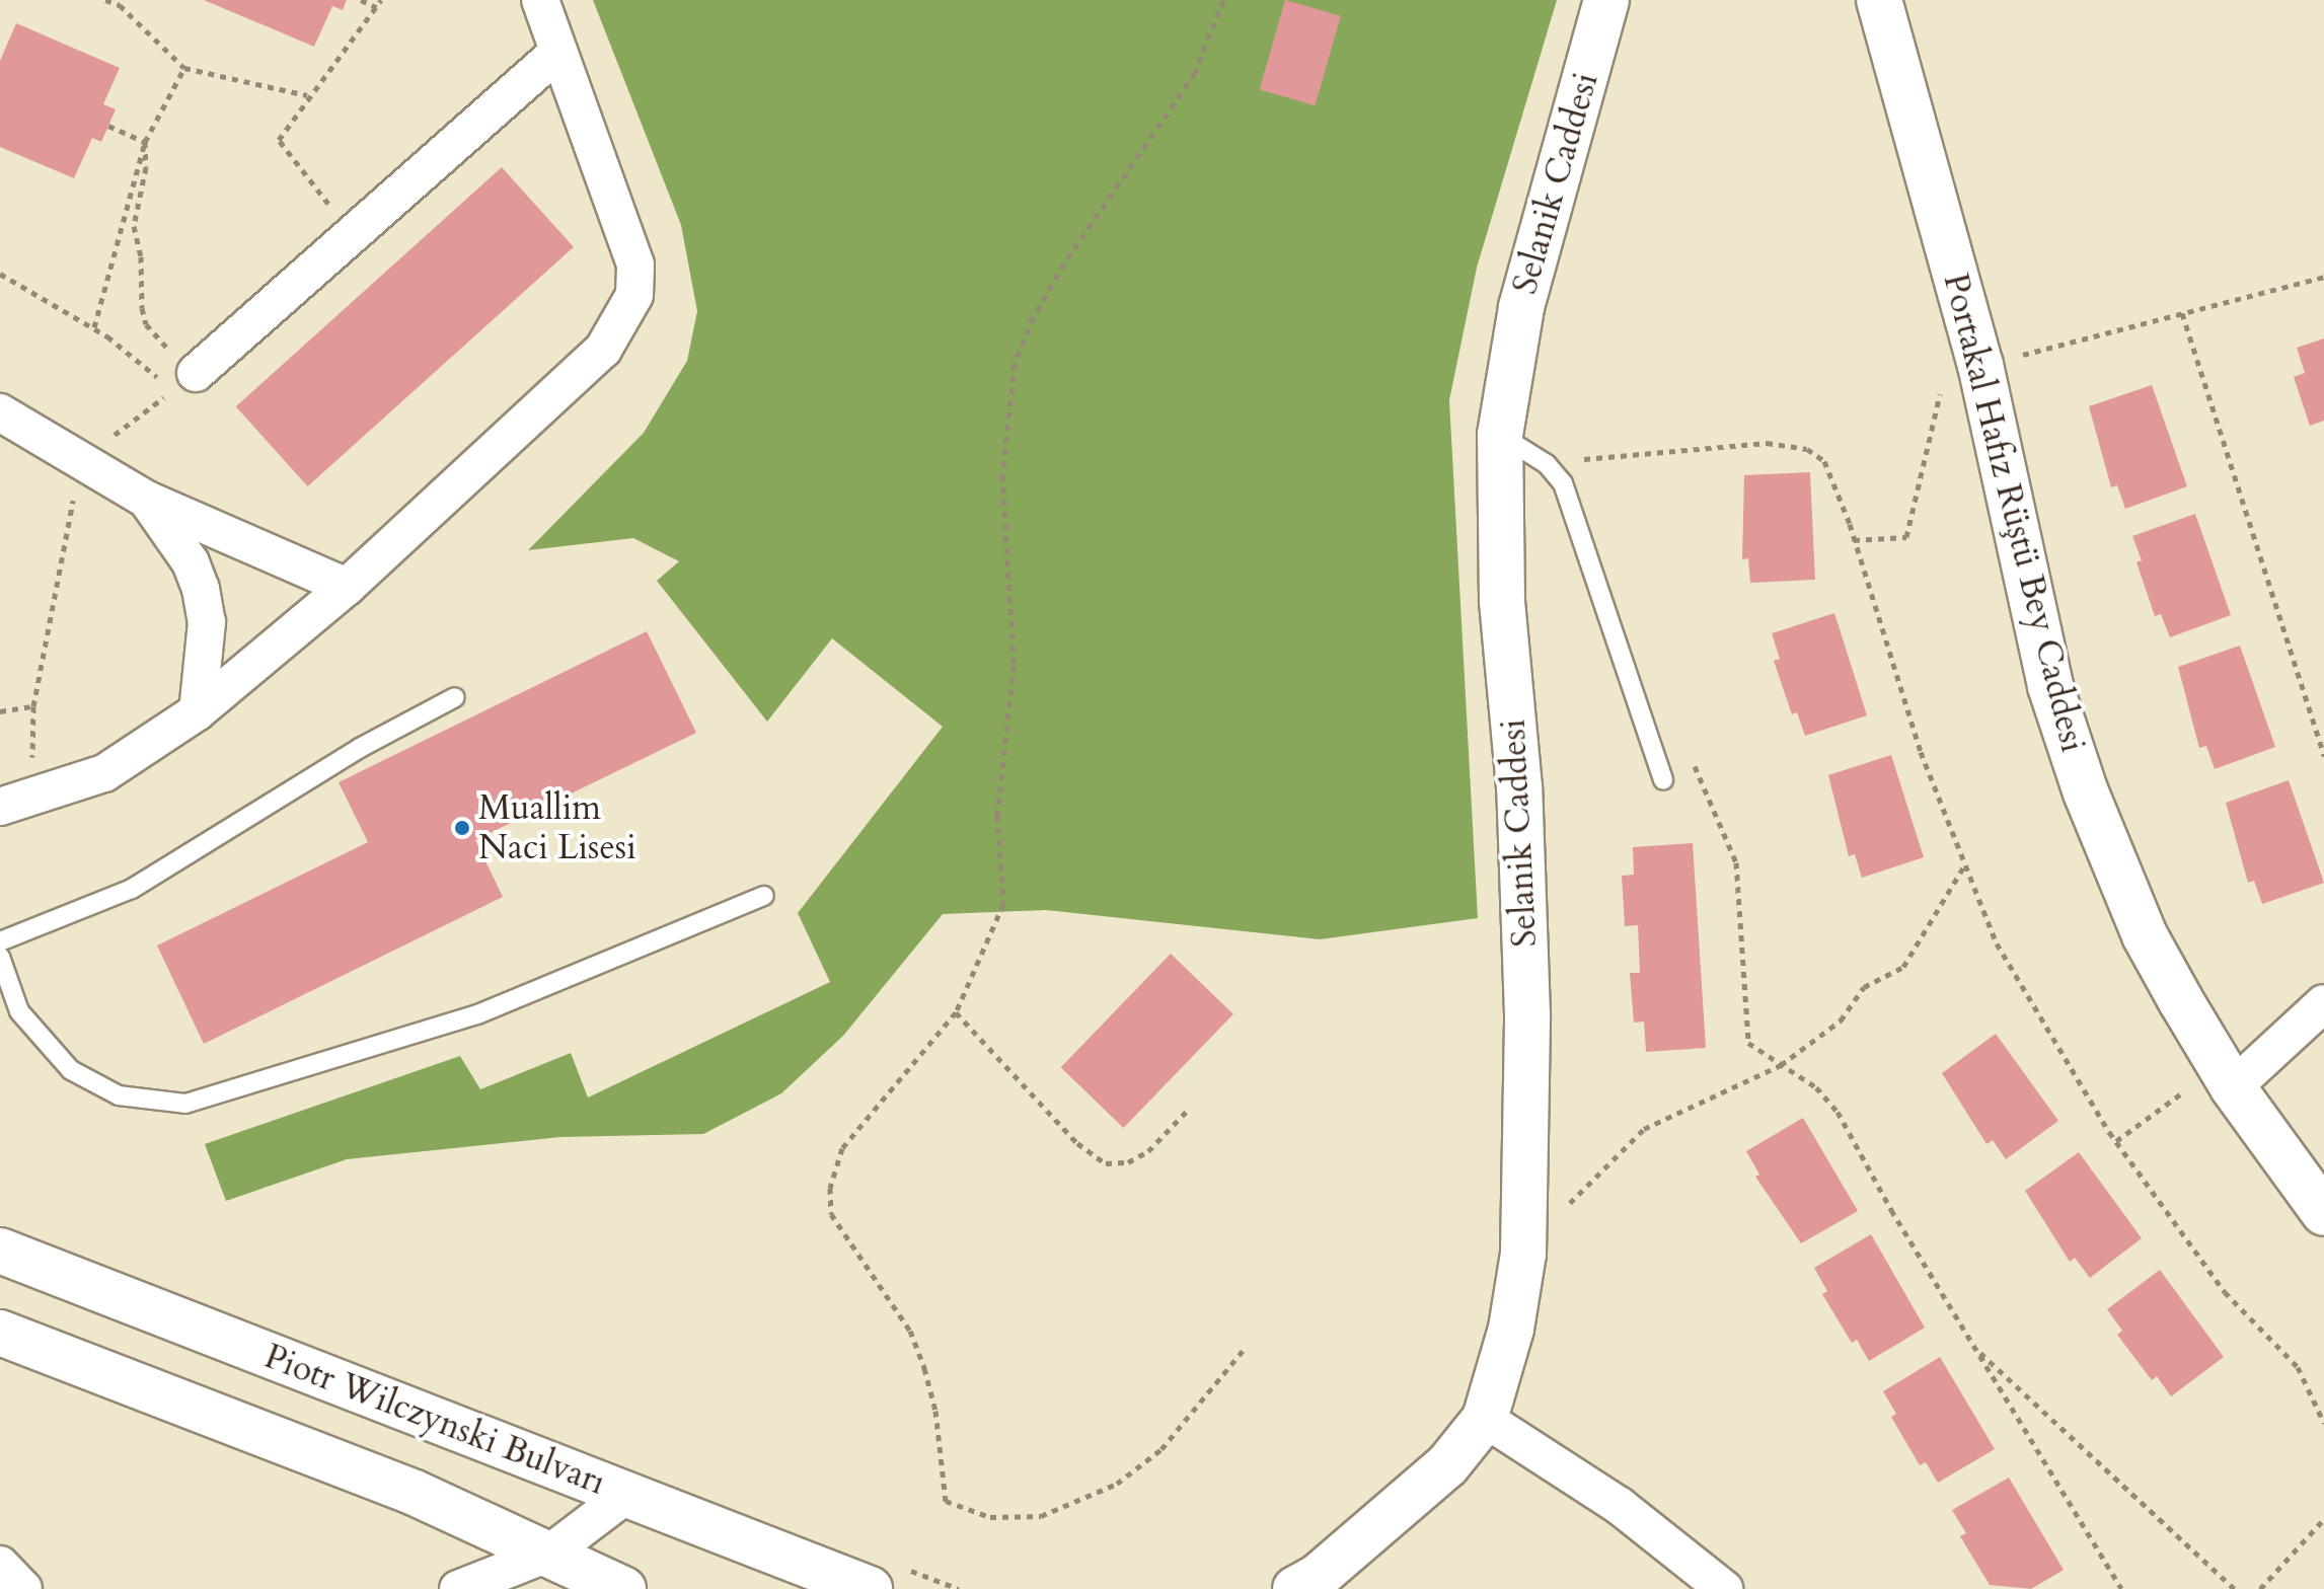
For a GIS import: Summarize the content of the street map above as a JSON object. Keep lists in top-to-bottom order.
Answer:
{
  "streets": {
    "main road": ["Selanik Caddesi", "Portakal Hafız Rüştü Bey Caddesi", "Piotr Wilczynski Bulvarı"]
  },
  "places": ["Muallim Naci Lisesi"]
}
